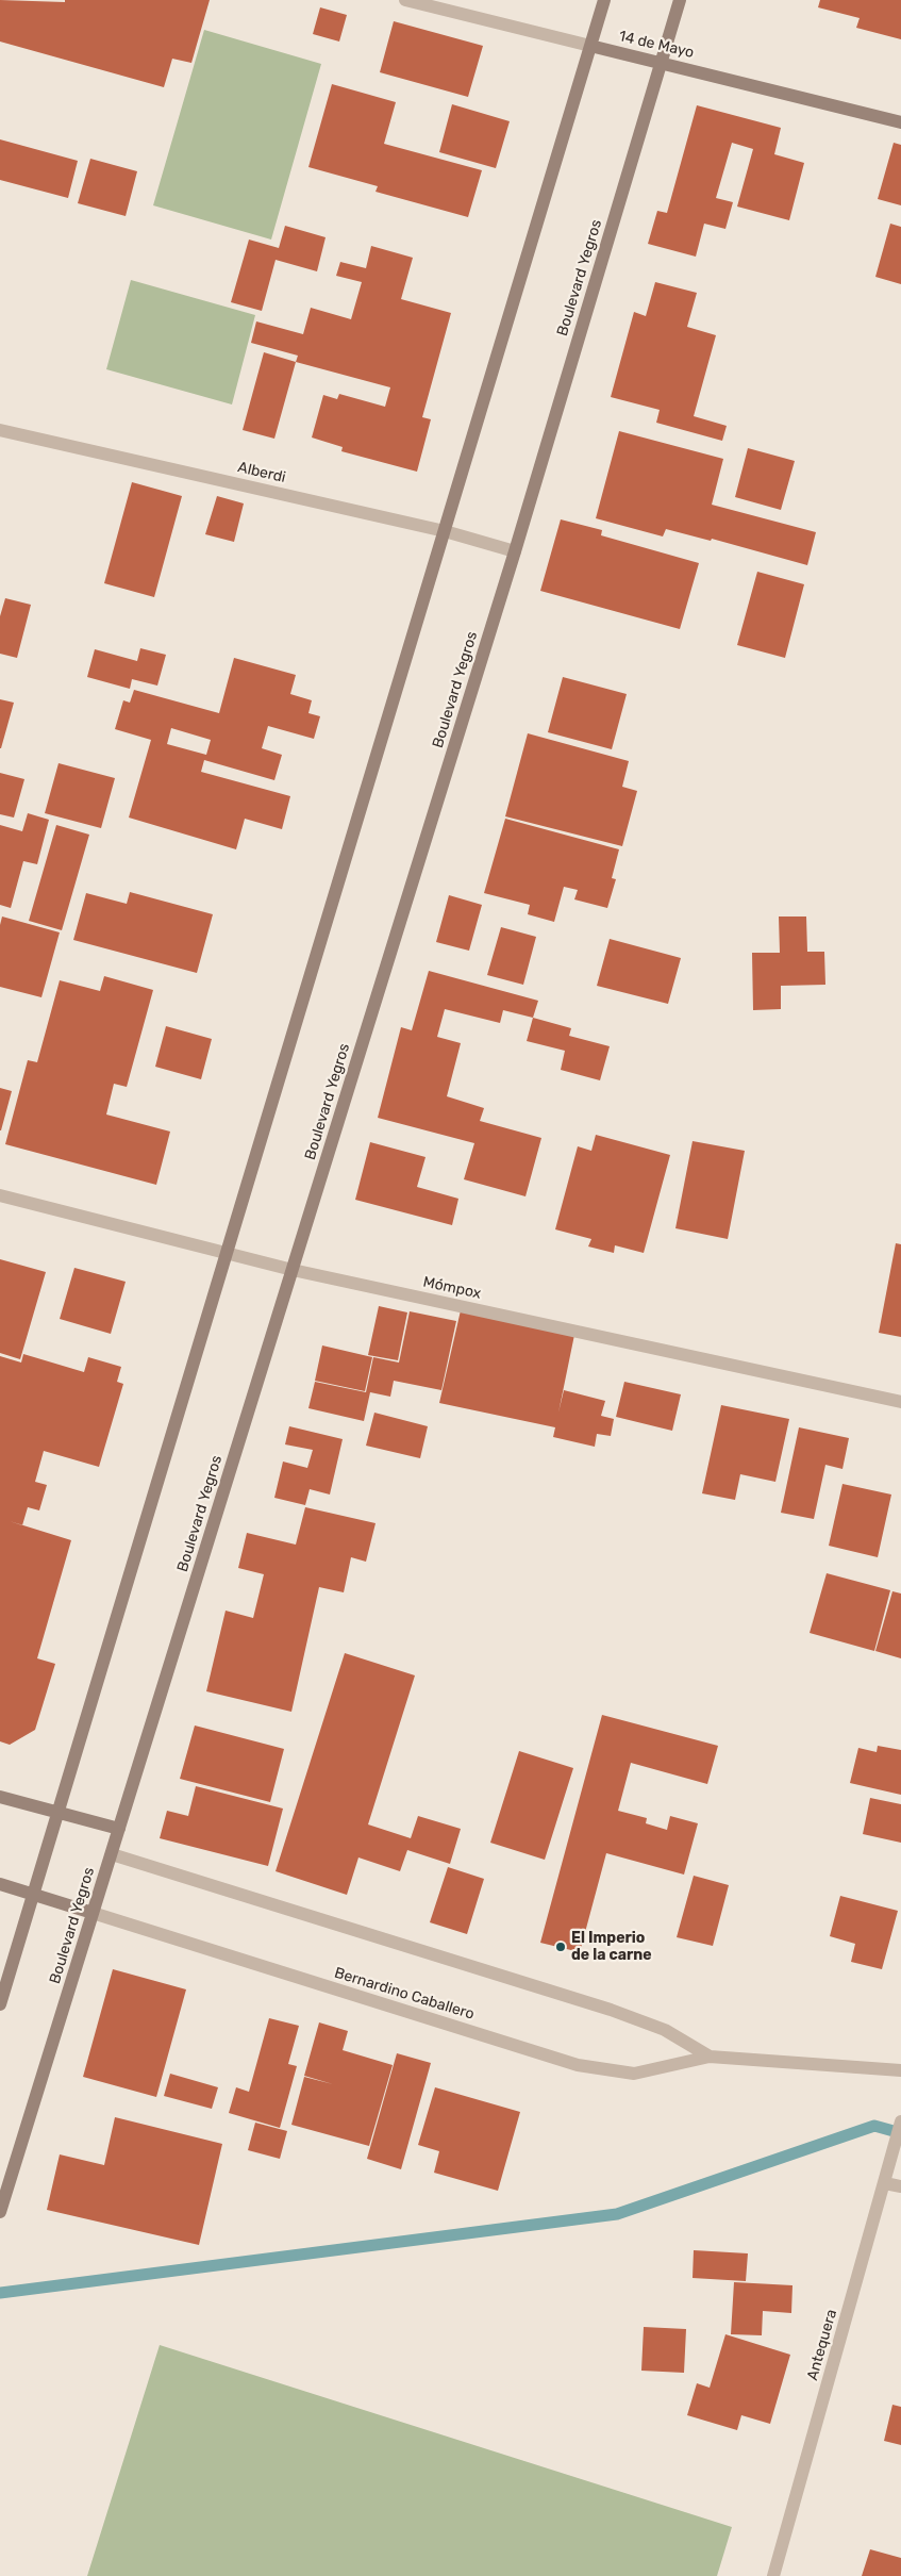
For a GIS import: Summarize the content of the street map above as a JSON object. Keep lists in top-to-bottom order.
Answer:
{
  "streets": {
    "main road": ["14 de Mayo", "Boulevard Yegros"],
    "street": [
      "Alberdi",
      "Mómpox",
      "Bernardino Caballero",
      "Antequera"
    ]
  },
  "crossings": [
    ["14 de Mayo", "Boulevard Yegros"],
    ["Boulevard Yegros", "Alberdi"],
    ["Boulevard Yegros", "Mómpox"],
    ["Boulevard Yegros", "Bernardino Caballero"]
  ],
  "places": ["El Imperio de la carne"]
}
